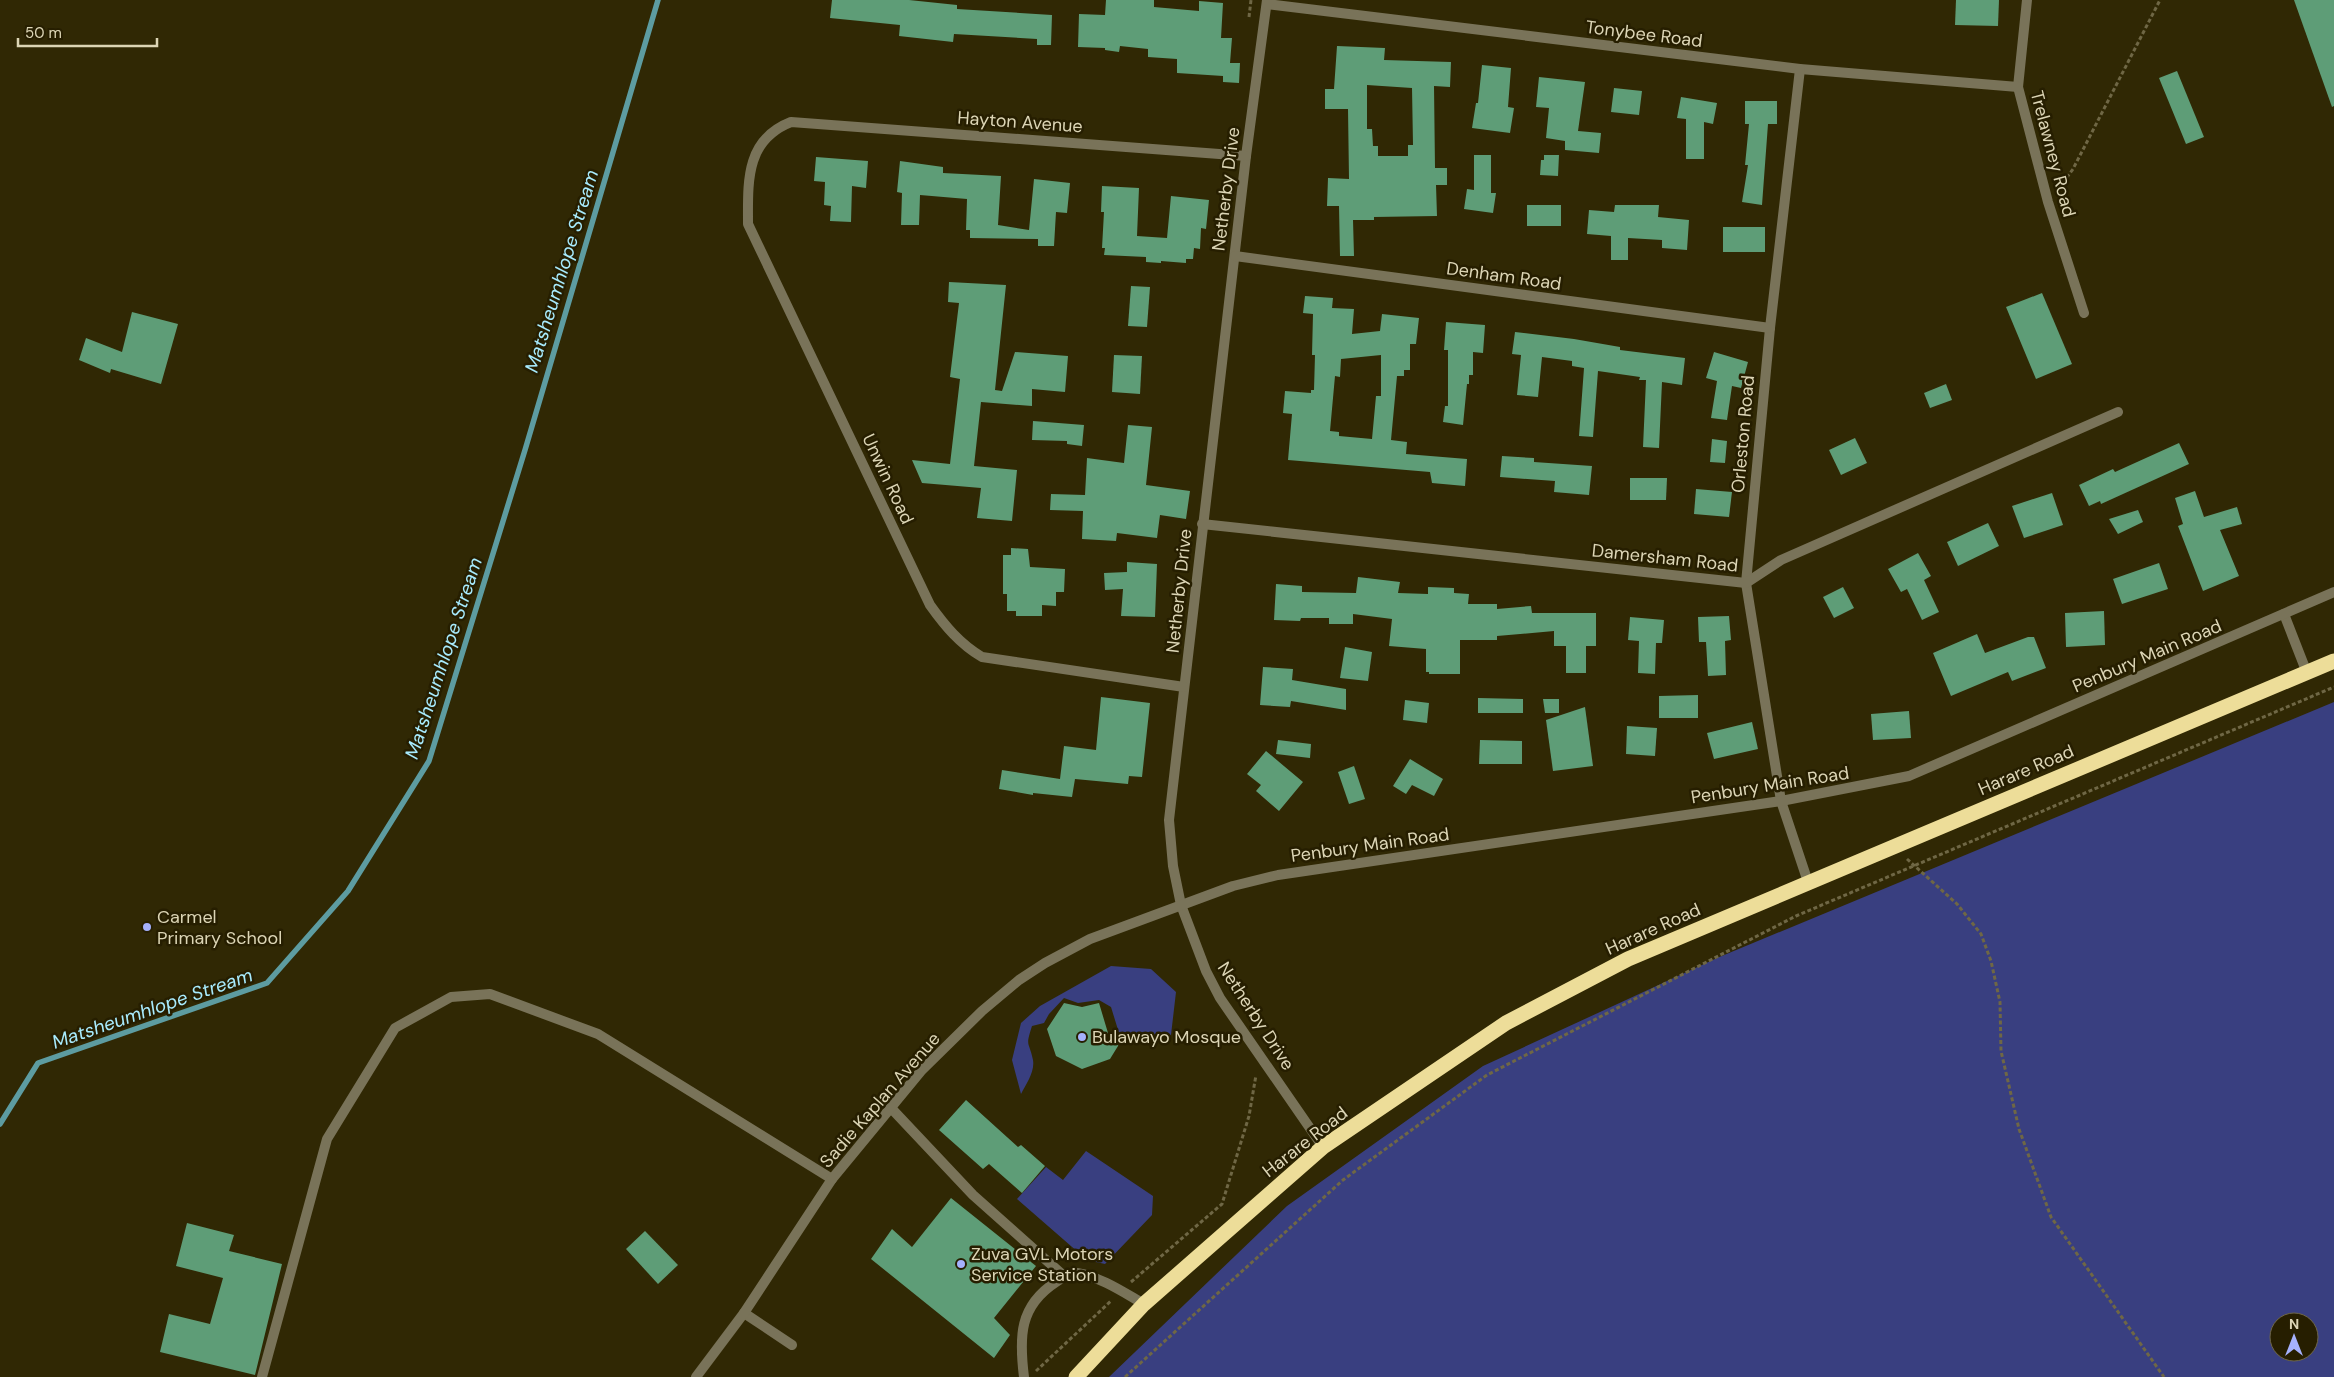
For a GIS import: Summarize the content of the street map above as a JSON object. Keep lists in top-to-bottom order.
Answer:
{
  "streets": {
    "highway": ["Harare Road"],
    "street": [
      "Tonybee Road",
      "Hayton Avenue",
      "Trelawney Road",
      "Netherby Drive",
      "Denham Road",
      "Orleston Road",
      "Unwin Road",
      "Damersham Road",
      "Penbury Main Road",
      "Sadie Kaplan Avenue"
    ]
  },
  "crossings": [
    ["Tonybee Road", "Trelawney Road"],
    ["Tonybee Road", "Netherby Drive"],
    ["Tonybee Road", "Orleston Road"],
    ["Hayton Avenue", "Netherby Drive"],
    ["Hayton Avenue", "Unwin Road"],
    ["Netherby Drive", "Denham Road"],
    ["Netherby Drive", "Unwin Road"],
    ["Netherby Drive", "Damersham Road"],
    ["Netherby Drive", "Penbury Main Road"],
    ["Netherby Drive", "Harare Road"],
    ["Netherby Drive", "Sadie Kaplan Avenue"],
    ["Denham Road", "Orleston Road"],
    ["Orleston Road", "Damersham Road"],
    ["Orleston Road", "Penbury Main Road"],
    ["Orleston Road", "Harare Road"],
    ["Penbury Main Road", "Sadie Kaplan Avenue"]
  ],
  "water": ["Matsheumhlope Stream"],
  "places": ["Carmel Primary School", "Bulawayo Mosque", "Zuva GVL Motors Service Station"],
  "scale_bar": "50 m",
  "north": "top"
}
